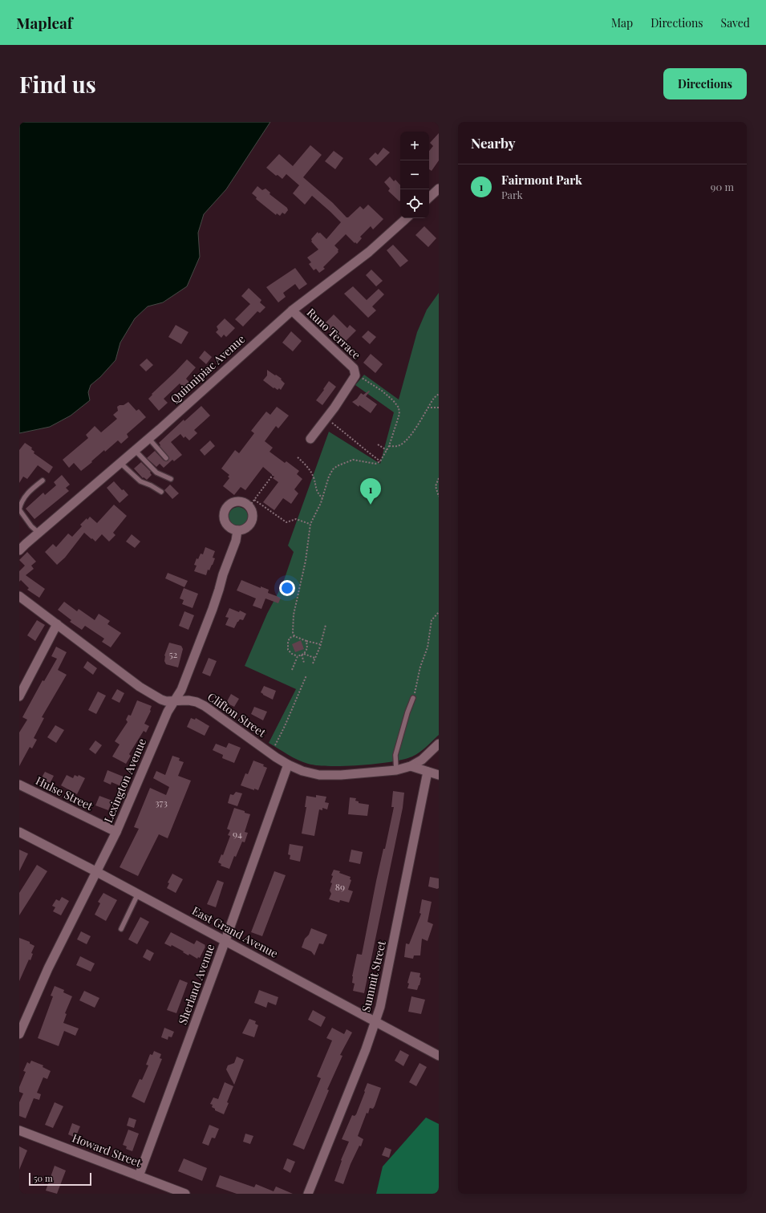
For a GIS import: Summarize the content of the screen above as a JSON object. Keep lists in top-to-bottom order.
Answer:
{
  "streets": {
    "street": [
      "Runo Terrace",
      "Quinnipiac Avenue",
      "Clifton Street",
      "Lexington Avenue",
      "Hulse Street",
      "East Grand Avenue",
      "Summit Street",
      "Sherland Avenue",
      "Howard Street"
    ]
  },
  "crossings": [
    ["Runo Terrace", "Quinnipiac Avenue"],
    ["Clifton Street", "Lexington Avenue"],
    ["Clifton Street", "Sherland Avenue"],
    ["Lexington Avenue", "Hulse Street"],
    ["Lexington Avenue", "East Grand Avenue"],
    ["East Grand Avenue", "Summit Street"],
    ["East Grand Avenue", "Sherland Avenue"],
    ["Sherland Avenue", "Howard Street"]
  ],
  "house_numbers": [
    "52",
    "373",
    "94",
    "89"
  ],
  "scale_bar": "50 m",
  "page": {
    "header": "Mapleaf",
    "nav": ["Map", "Directions", "Saved"],
    "buttons": "Directions",
    "title": "Find us",
    "heading": "Nearby",
    "map_buttons": ["+", "−"],
    "list": [
      {
        "mark": "1",
        "name": "Fairmont Park",
        "note": "Park",
        "value": "90 m"
      }
    ],
    "pins": "1",
    "scale": "50 m"
  }
}
